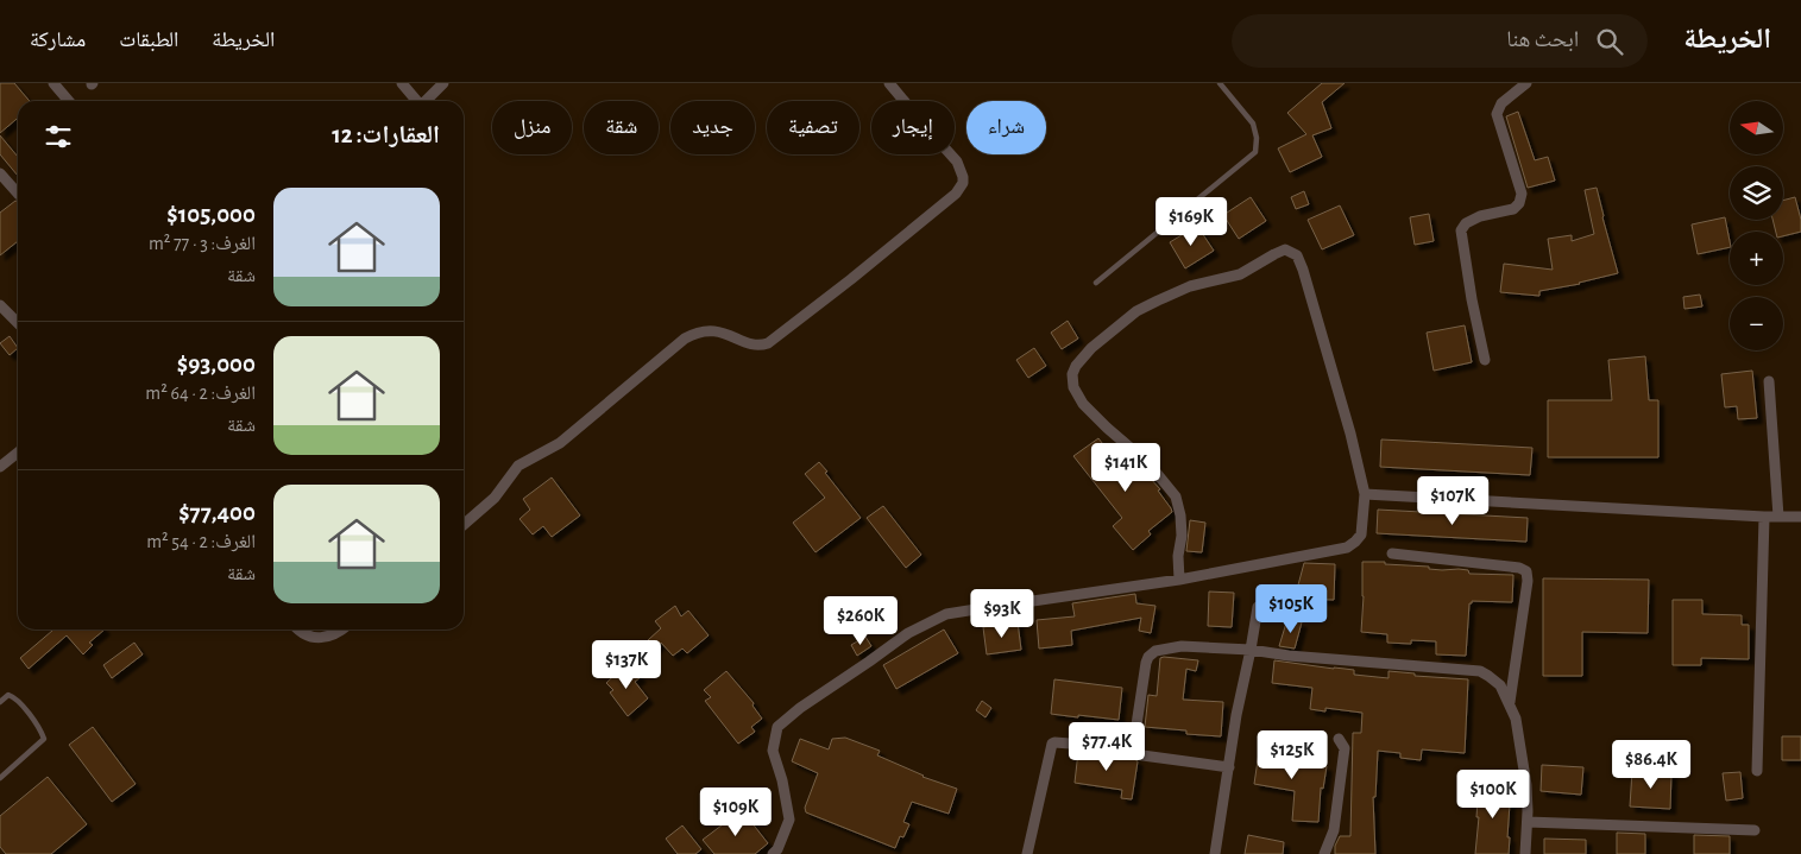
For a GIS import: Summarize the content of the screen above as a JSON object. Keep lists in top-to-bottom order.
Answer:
{
  "north": "left",
  "page": {
    "header": "الخريطة",
    "search": "ابحث هنا",
    "nav": ["الخريطة", "الطبقات", "مشاركة"],
    "map_buttons": ["+", "−"],
    "chip": [
      "شراء",
      "إيجار",
      "تصفية",
      "جديد",
      "شقة",
      "منزل"
    ],
    "heading": "العقارات: 12",
    "list": [
      {
        "name": "$105,000",
        "note": "الغرف: 3 · 77 m² · شقة"
      },
      {
        "name": "$93,000",
        "note": "الغرف: 2 · 64 m² · شقة"
      },
      {
        "name": "$77,400",
        "note": "الغرف: 2 · 54 m² · شقة"
      }
    ],
    "price": [
      "$169K",
      "$141K",
      "$107K",
      "$105K",
      "$93K",
      "$260K",
      "$137K",
      "$77.4K",
      "$125K",
      "$86.4K",
      "$100K",
      "$109K"
    ]
  }
}
